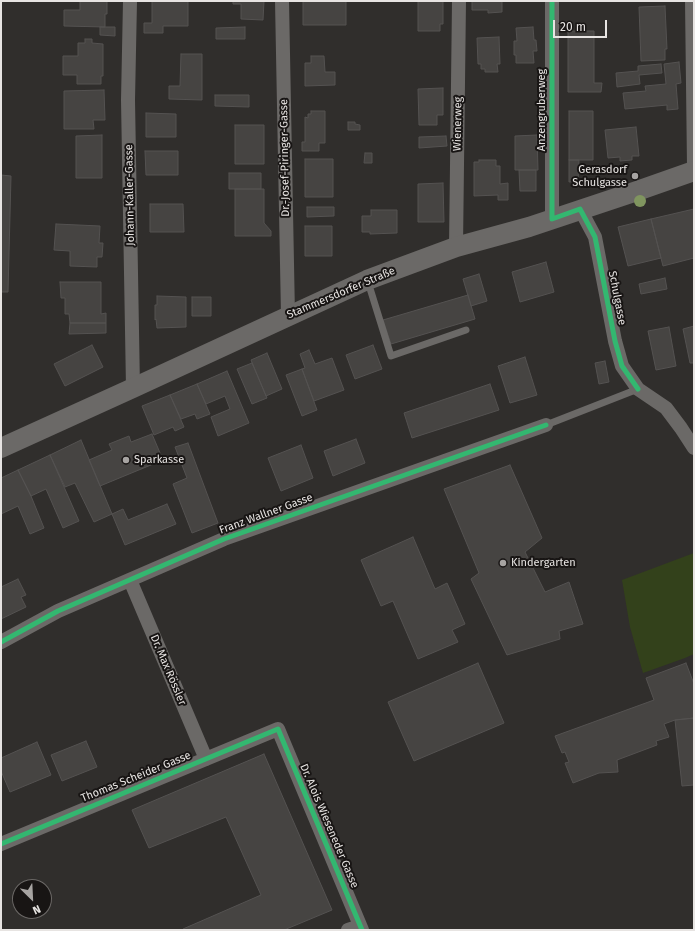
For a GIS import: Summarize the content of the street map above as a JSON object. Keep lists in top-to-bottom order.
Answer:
{
  "streets": {
    "main road": ["Stammersdorfer Straße"],
    "street": [
      "Anzengruberweg",
      "Wienerweg",
      "Dr.-Josef-Piringer-Gasse",
      "Johann-Kaller-Gasse",
      "Schulgasse",
      "Franz Wallner Gasse",
      "Dr. Max Rössler",
      "Thomas Scheider Gasse",
      "Dr. Alois Wieseneder Gasse"
    ]
  },
  "crossings": [
    ["Anzengruberweg", "Stammersdorfer Straße"],
    ["Wienerweg", "Stammersdorfer Straße"],
    ["Dr.-Josef-Piringer-Gasse", "Stammersdorfer Straße"],
    ["Johann-Kaller-Gasse", "Stammersdorfer Straße"],
    ["Stammersdorfer Straße", "Schulgasse"],
    ["Schulgasse", "Franz Wallner Gasse"],
    ["Franz Wallner Gasse", "Dr. Max Rössler"],
    ["Dr. Max Rössler", "Thomas Scheider Gasse"],
    ["Thomas Scheider Gasse", "Dr. Alois Wieseneder Gasse"]
  ],
  "places": ["Gerasdorf Schulgasse", "Sparkasse", "Kindergarten"],
  "scale_bar": "20 m",
  "north": "bottom right"
}
